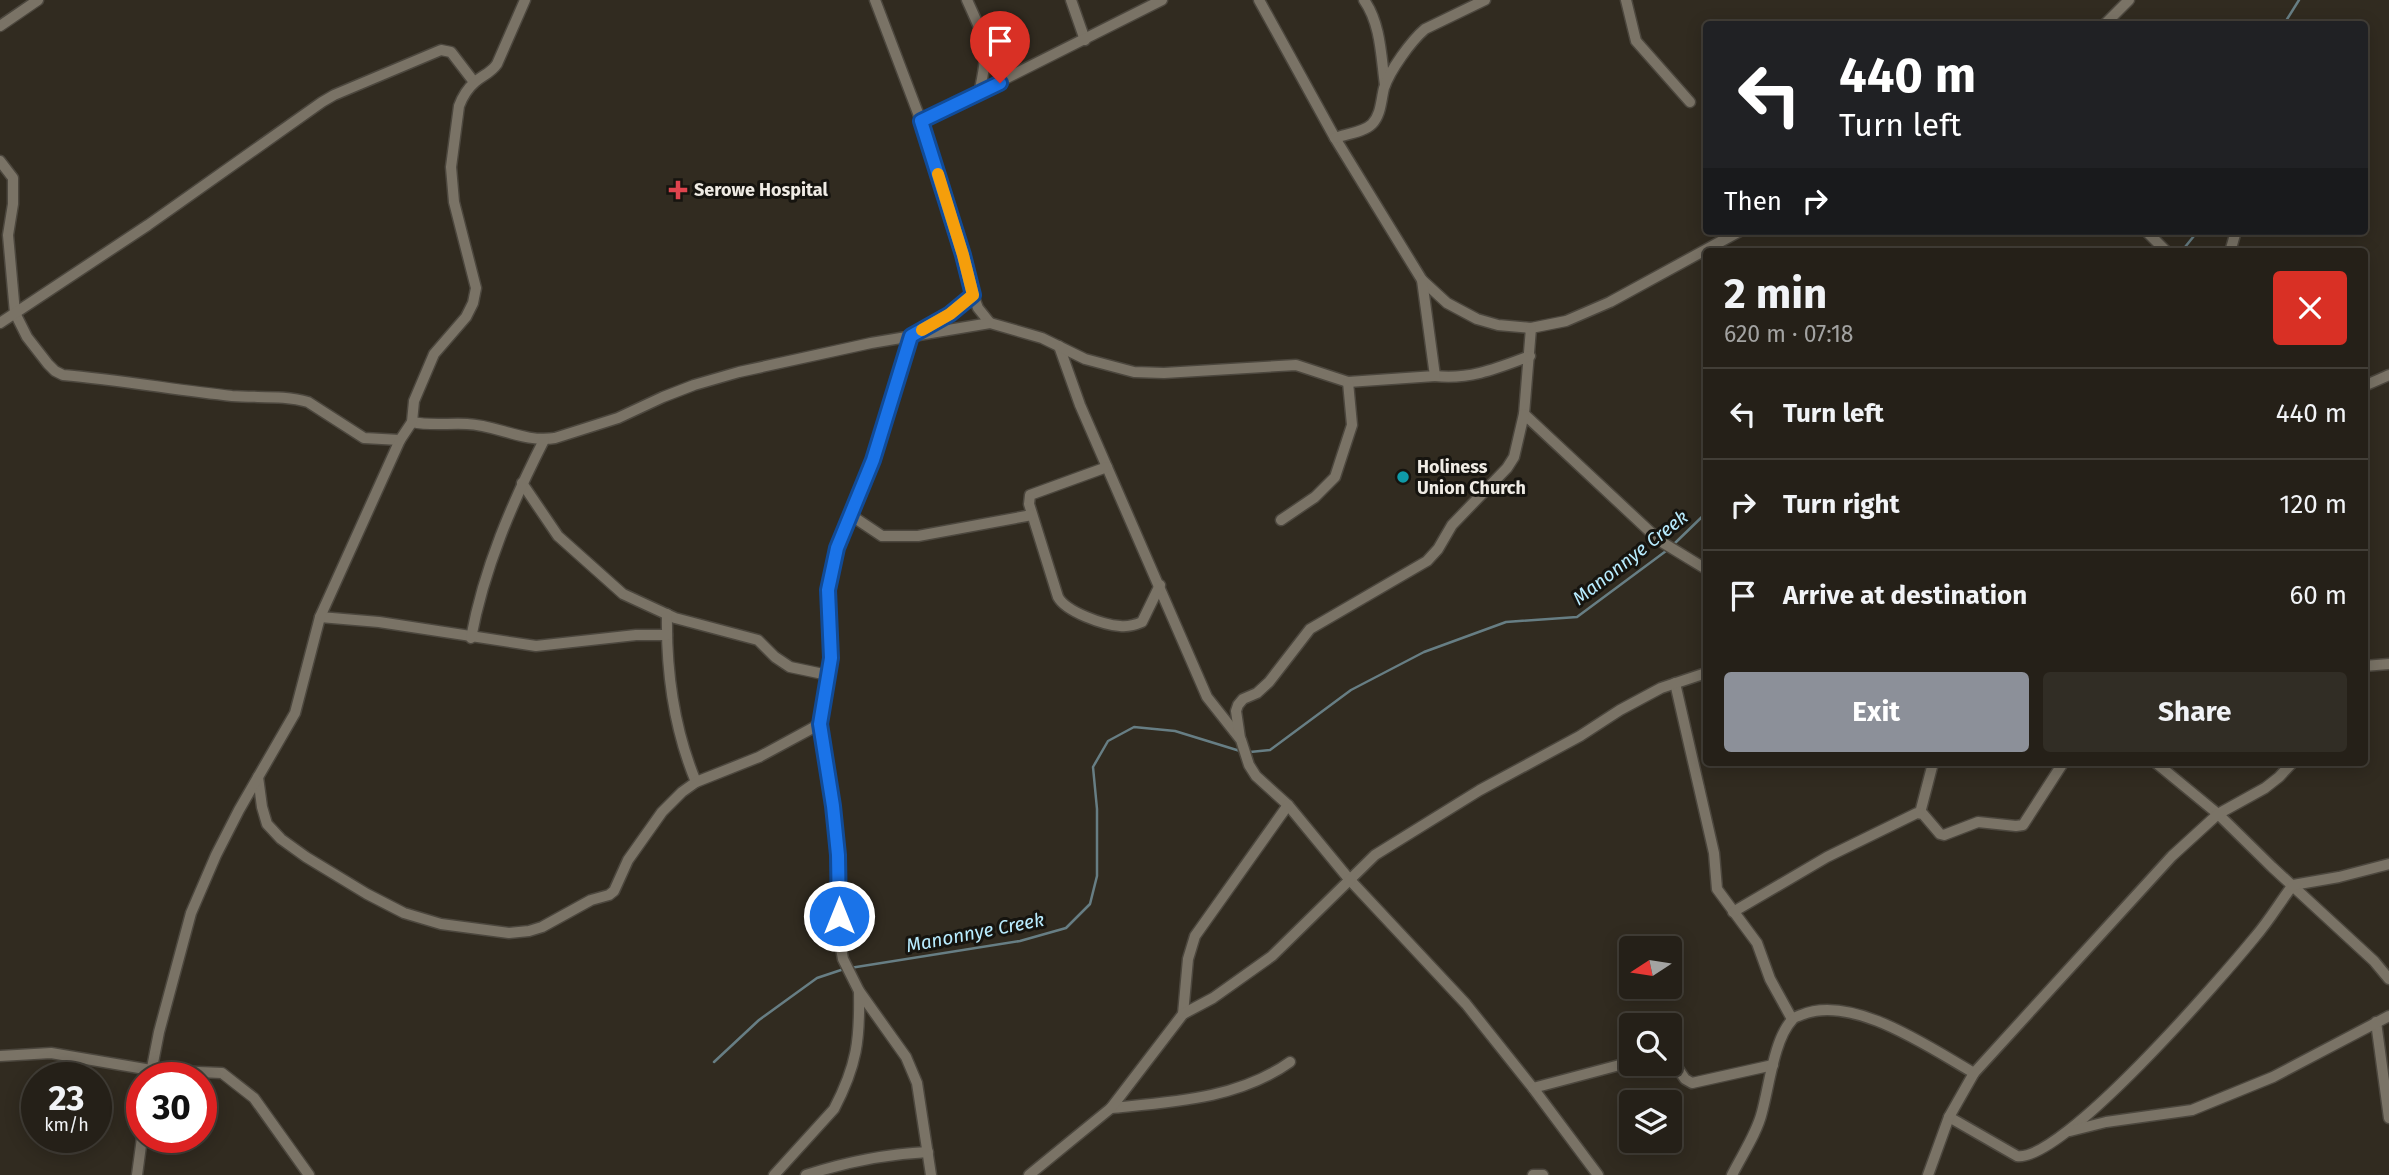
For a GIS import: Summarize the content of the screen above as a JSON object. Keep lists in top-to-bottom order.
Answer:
{
  "water": ["Manonnye Creek"],
  "places": {
    "health": ["Serowe Hospital"],
    "other": ["Holiness Union Church"]
  },
  "north": "left",
  "page": {
    "turn": ["440 m", "Turn left"],
    "then": "Then",
    "heading": ["2 min", "620 m · 07:18"],
    "list": [
      {
        "name": "Turn left",
        "value": "440 m"
      },
      {
        "name": "Turn right",
        "value": "120 m"
      },
      {
        "name": "Arrive at destination",
        "value": "60 m"
      }
    ],
    "buttons": ["Exit", "Share"],
    "speed": "23 km/h",
    "limit": "30"
  }
}
